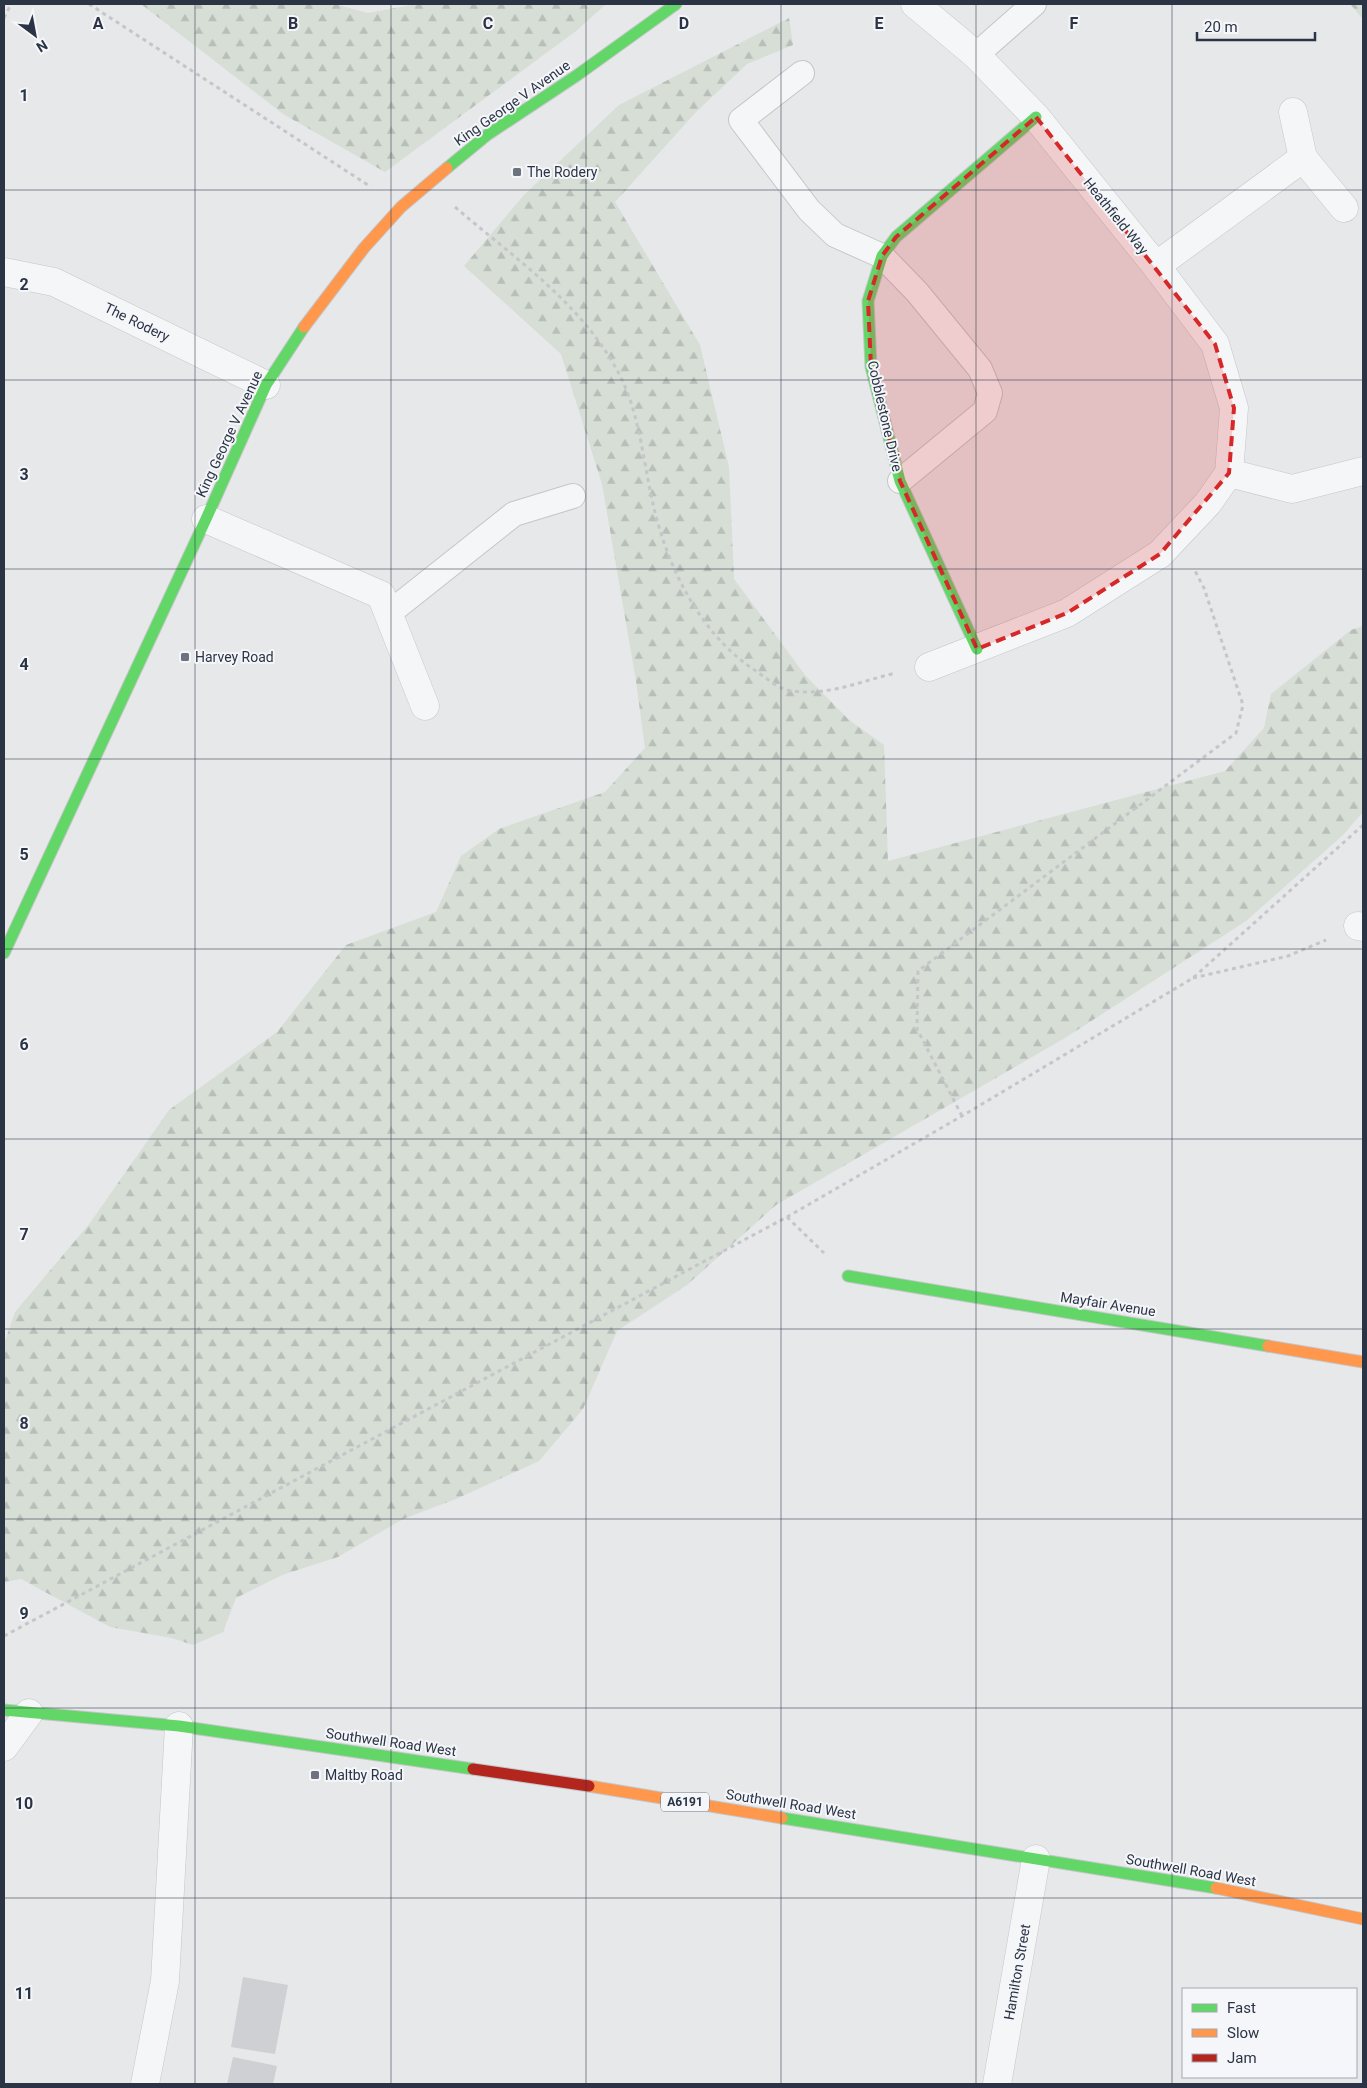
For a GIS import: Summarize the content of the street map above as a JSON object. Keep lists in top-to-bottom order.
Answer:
{
  "streets": {
    "street": [
      "King George V Avenue",
      "Heathfield Way",
      "The Rodery",
      "Cobblestone Drive",
      "Mayfair Avenue",
      "Southwell Road West",
      "A6191",
      "Hamilton Street"
    ]
  },
  "crossings": [
    ["King George V Avenue", "The Rodery"],
    ["Heathfield Way", "Cobblestone Drive"],
    ["Southwell Road West", "Hamilton Street"]
  ],
  "places": {
    "transit": ["The Rodery", "Harvey Road", "Maltby Road"]
  },
  "legend": ["Fast", "Slow", "Jam"],
  "scale_bar": "20 m",
  "north": "bottom right",
  "grid": {
    "columns": [
      "A",
      "B",
      "C",
      "D",
      "E",
      "F"
    ],
    "rows": [
      "1",
      "2",
      "3",
      "4",
      "5",
      "6",
      "7",
      "8",
      "9",
      "10",
      "11"
    ]
  }
}
